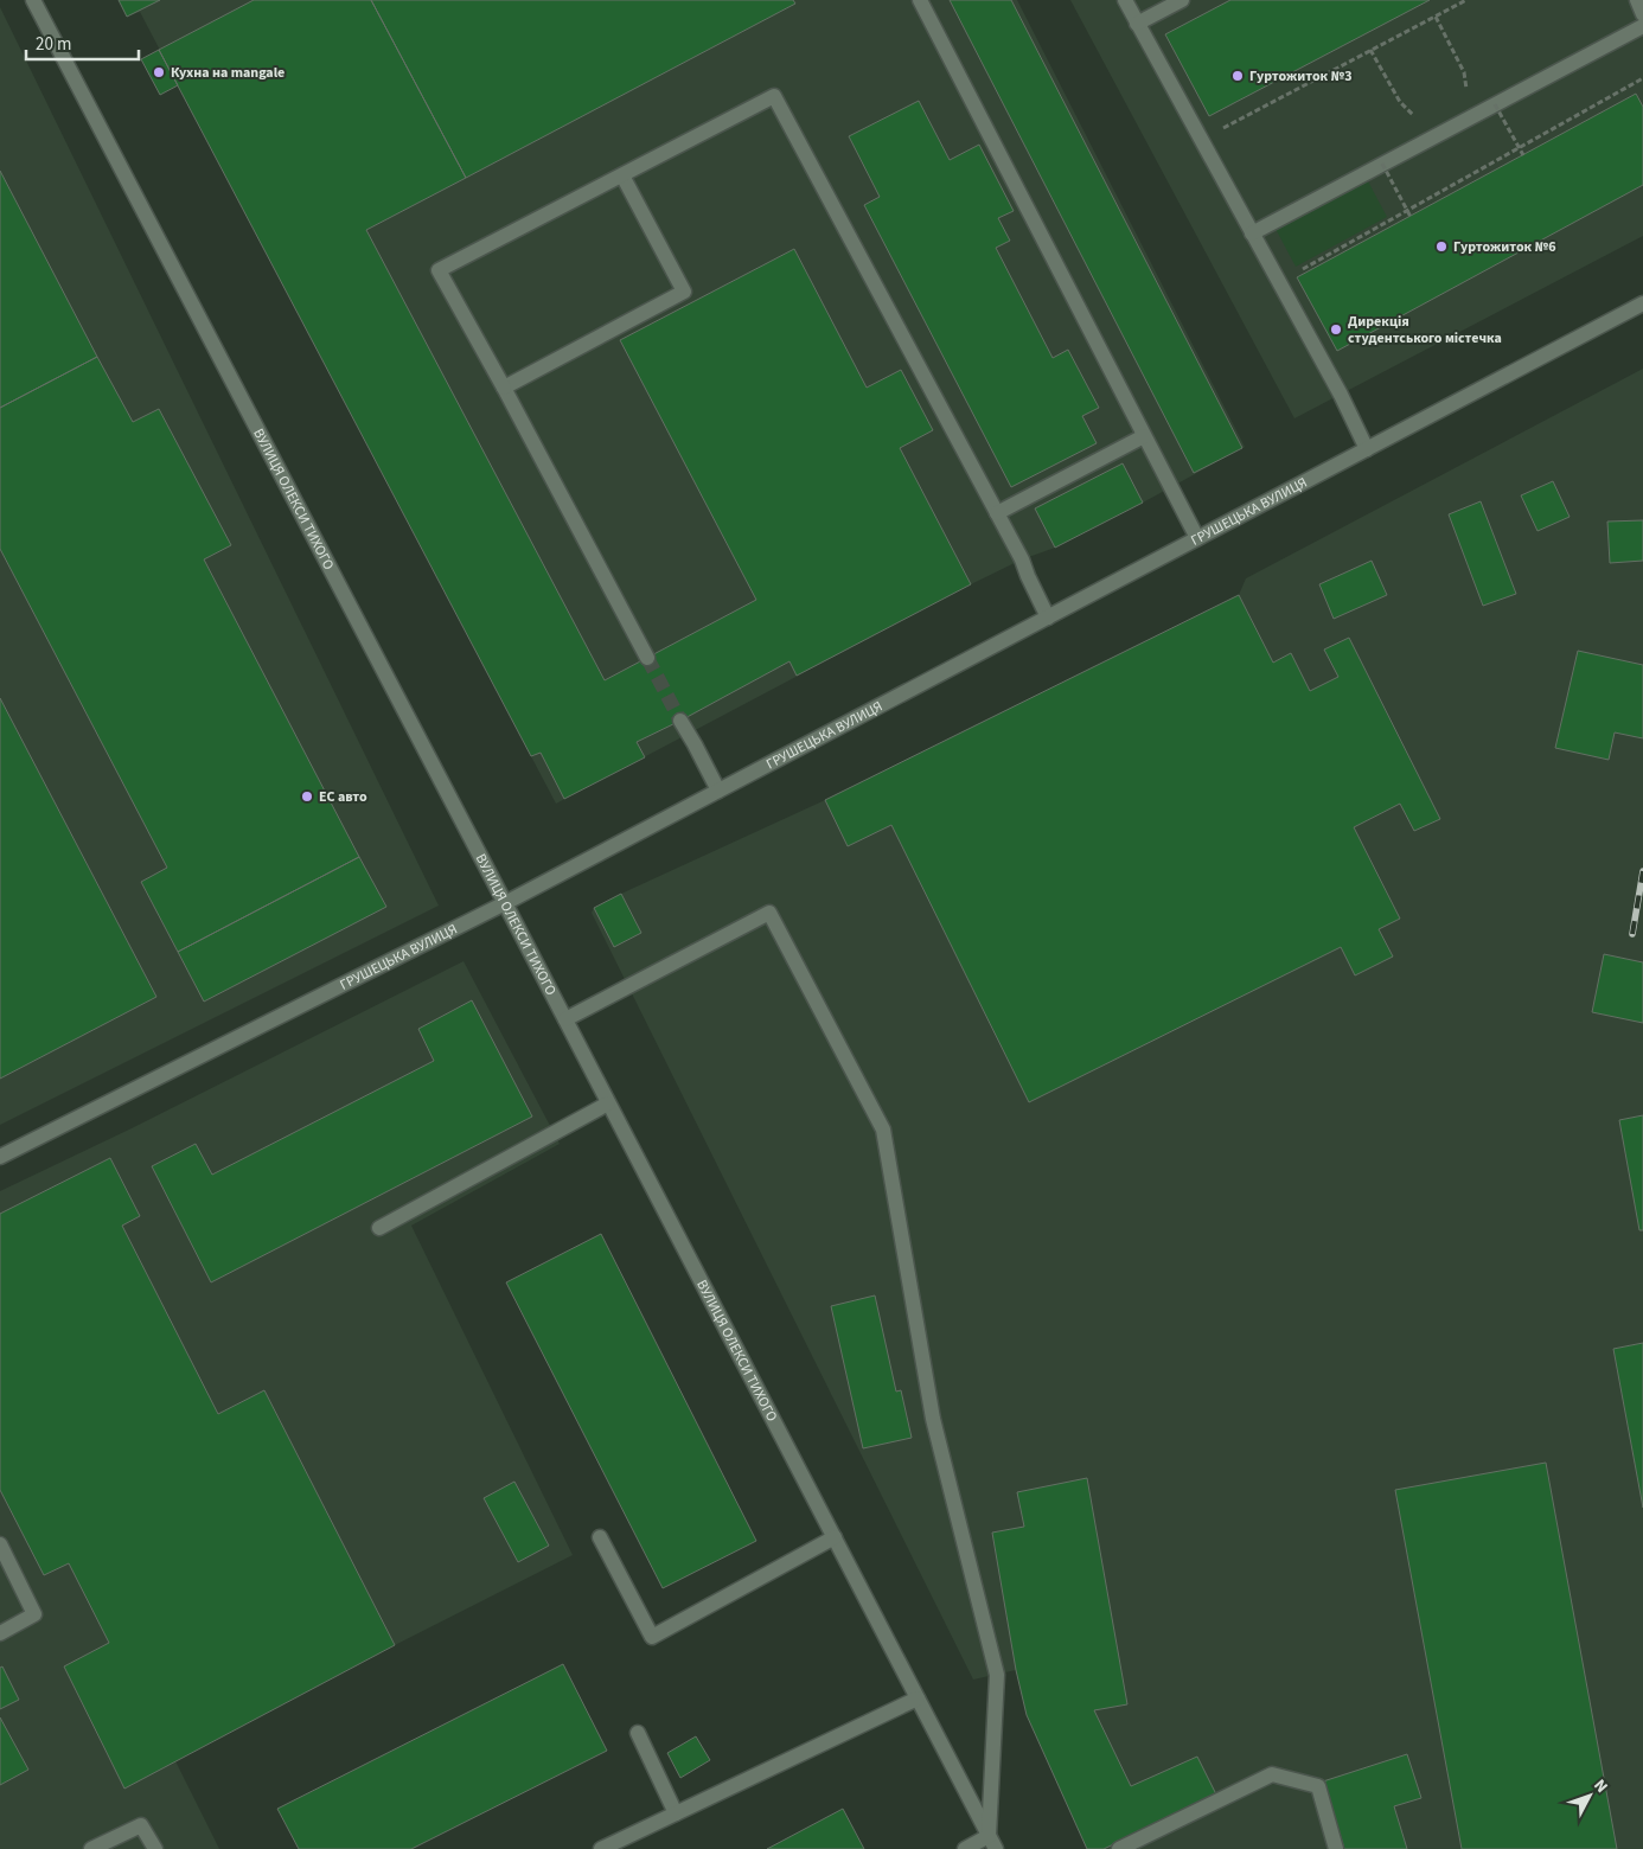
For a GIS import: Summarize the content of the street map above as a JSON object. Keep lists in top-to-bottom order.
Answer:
{
  "streets": {
    "street": ["ВУЛИЦЯ ОЛЕКСИ ТИХОГО", "ГРУШЕЦЬКА ВУЛИЦЯ"]
  },
  "crossings": [
    ["ВУЛИЦЯ ОЛЕКСИ ТИХОГО", "ГРУШЕЦЬКА ВУЛИЦЯ"]
  ],
  "places": [
    "Кухна на mangale",
    "Гуртожиток №3",
    "Гуртожиток №6",
    "Дирекція студентського містечка",
    "ЕС авто"
  ],
  "scale_bar": "20 m",
  "north": "top right"
}
